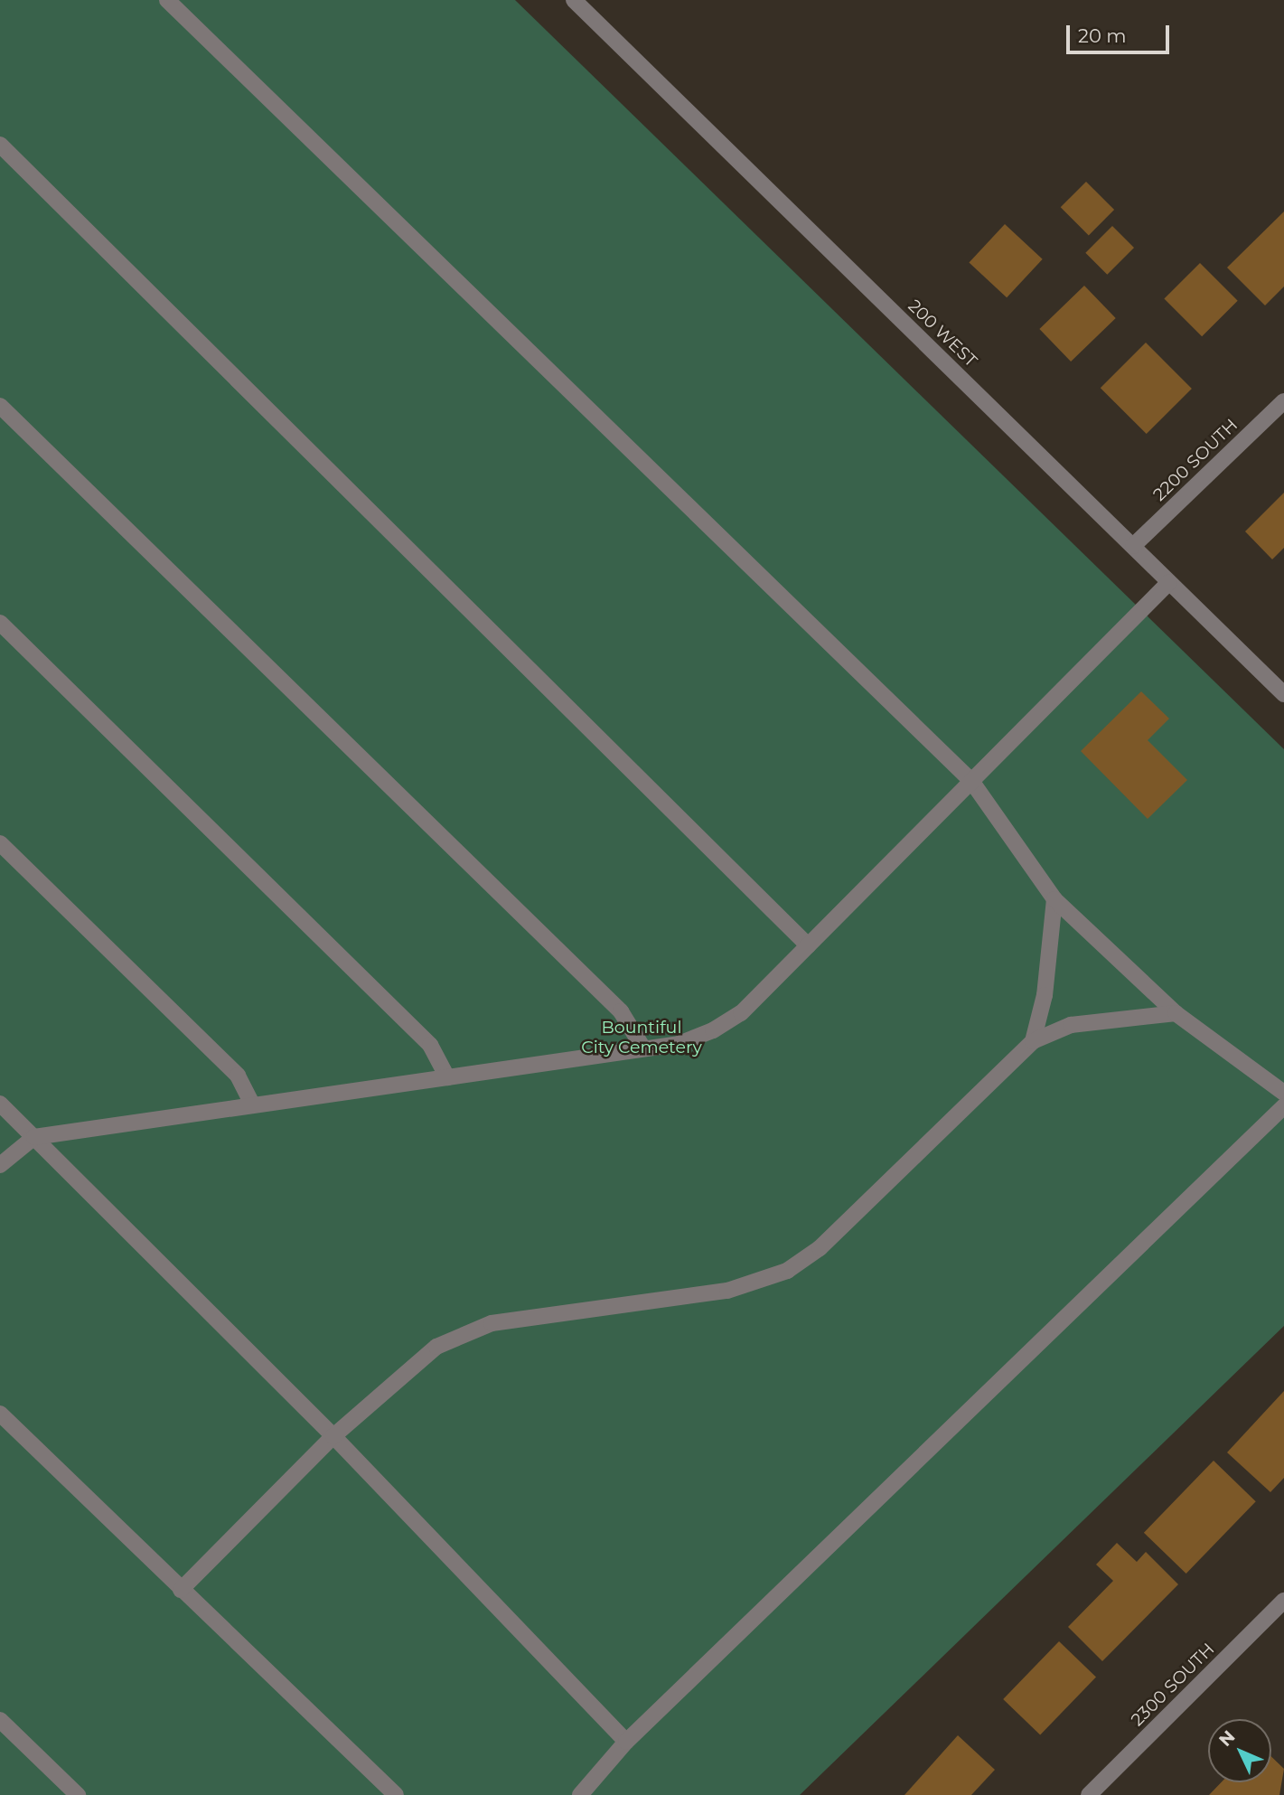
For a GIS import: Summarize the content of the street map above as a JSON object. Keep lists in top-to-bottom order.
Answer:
{
  "streets": {
    "street": ["200 WEST", "2200 SOUTH", "2300 SOUTH"]
  },
  "crossings": [
    ["200 WEST", "2200 SOUTH"]
  ],
  "parks": ["Bountiful City Cemetery"],
  "scale_bar": "20 m",
  "north": "top left"
}
